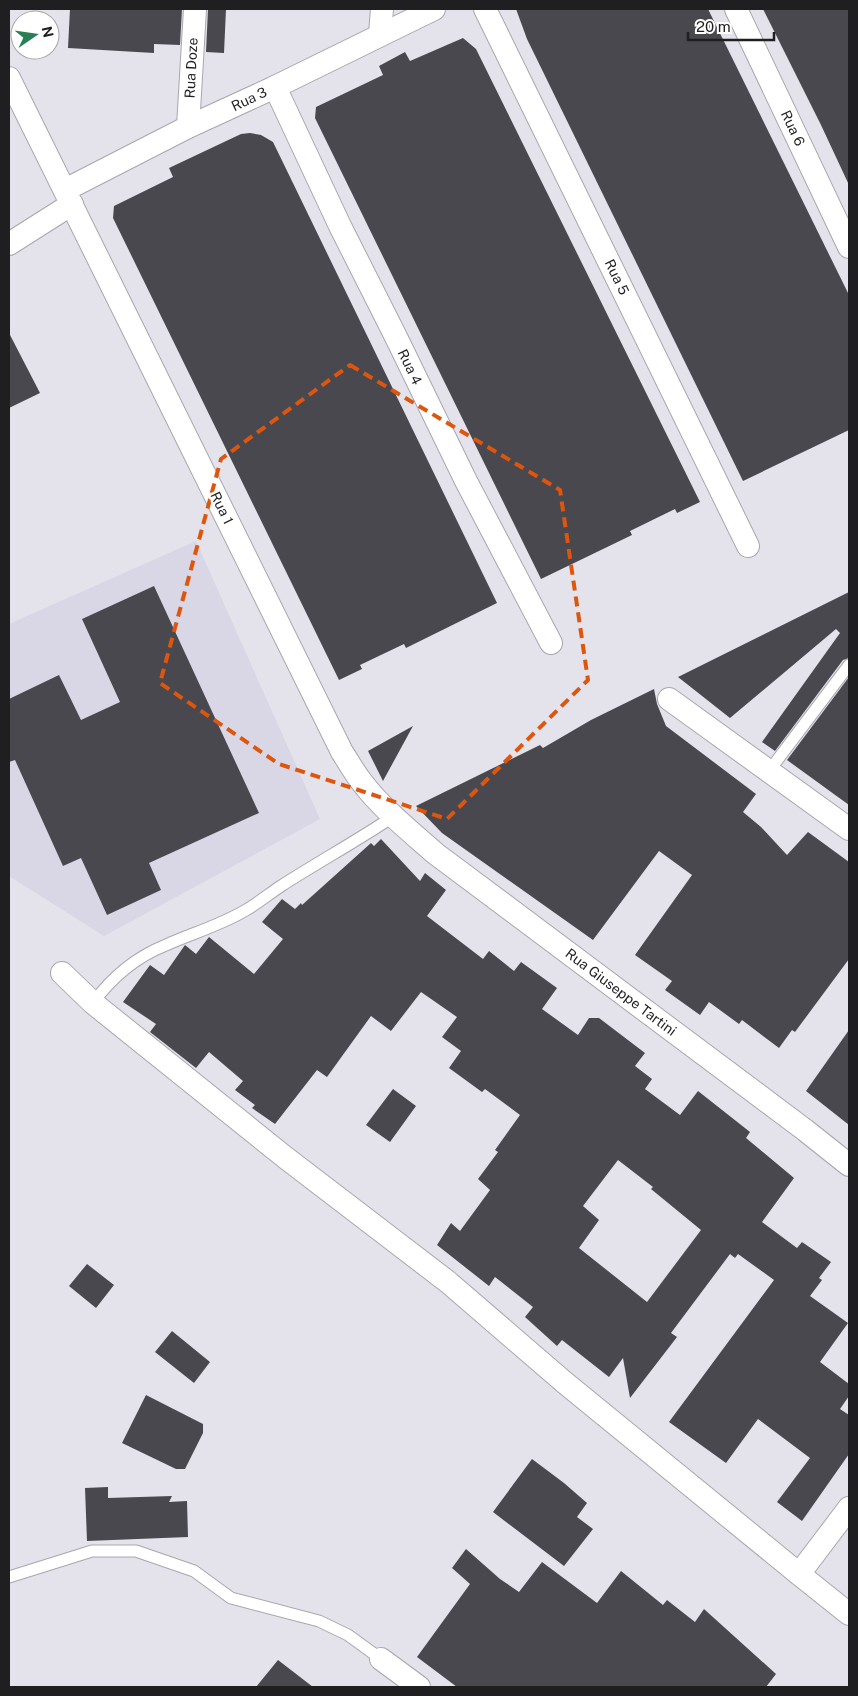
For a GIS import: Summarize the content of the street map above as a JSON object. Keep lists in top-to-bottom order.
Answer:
{
  "streets": {
    "street": [
      "Rua Doze",
      "Rua 3",
      "Rua 6",
      "Rua 5",
      "Rua 4",
      "Rua 1",
      "Rua Giuseppe Tartini"
    ]
  },
  "crossings": [
    ["Rua Doze", "Rua 3"],
    ["Rua 3", "Rua 4"],
    ["Rua 3", "Rua 1"],
    ["Rua 1", "Rua Giuseppe Tartini"]
  ],
  "scale_bar": "20 m",
  "north": "right"
}
